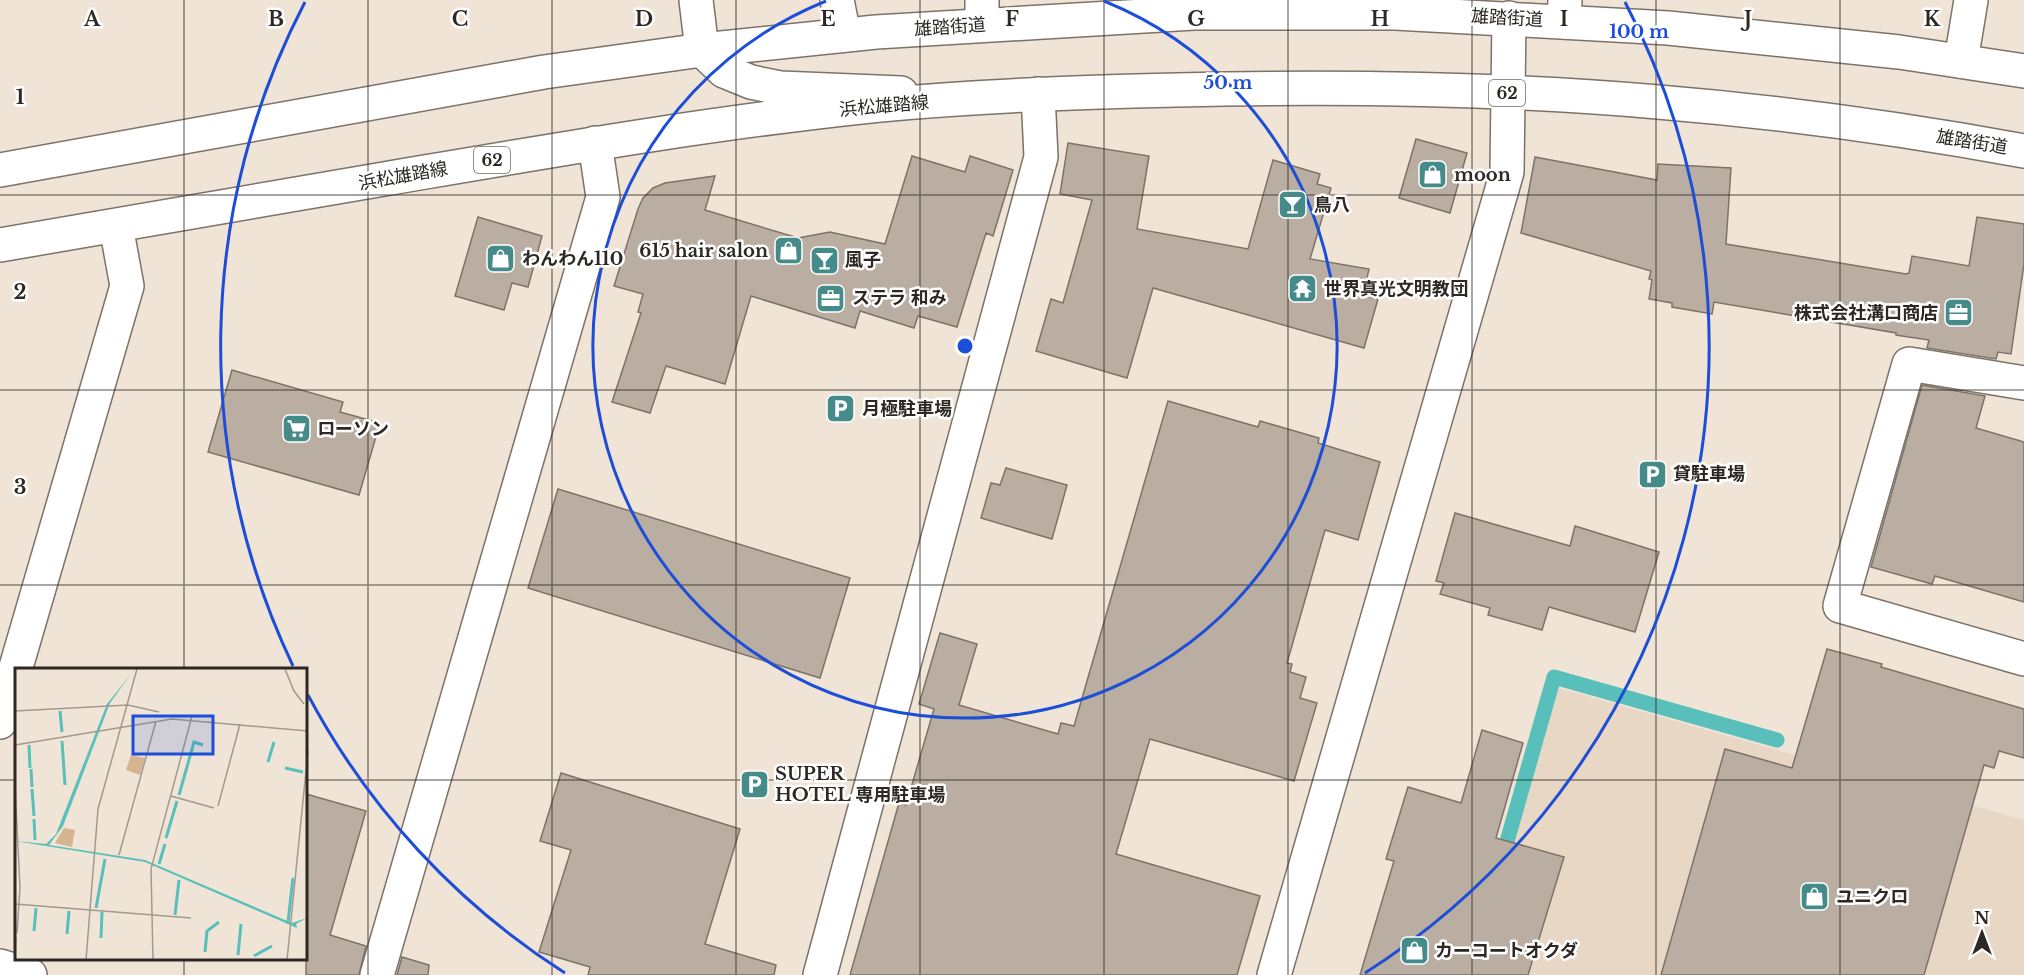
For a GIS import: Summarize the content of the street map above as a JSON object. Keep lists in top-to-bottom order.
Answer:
{
  "streets": {
    "street": ["雄踏街道", "62", "浜松雄踏線"]
  },
  "crossings": [
    ["雄踏街道", "浜松雄踏線"]
  ],
  "places": {
    "shop": [
      "moon",
      "615 hair salon",
      "わんわん110",
      "ユニクロ",
      "カーコートオクダ"
    ],
    "bar": ["鳥八", "風子"],
    "temple": ["世界真光文明教団"],
    "office": ["ステラ 和み", "株式会社溝口商店"],
    "parking": ["月極駐車場", "貸駐車場", "SUPER HOTEL 専用駐車場"],
    "supermarket": ["ローソン"]
  },
  "north": "top",
  "grid": {
    "columns": [
      "A",
      "B",
      "C",
      "D",
      "E",
      "F",
      "G",
      "H",
      "I",
      "J",
      "K"
    ],
    "rows": ["1", "2", "3"]
  },
  "rings": ["100 m", "50 m"]
}
